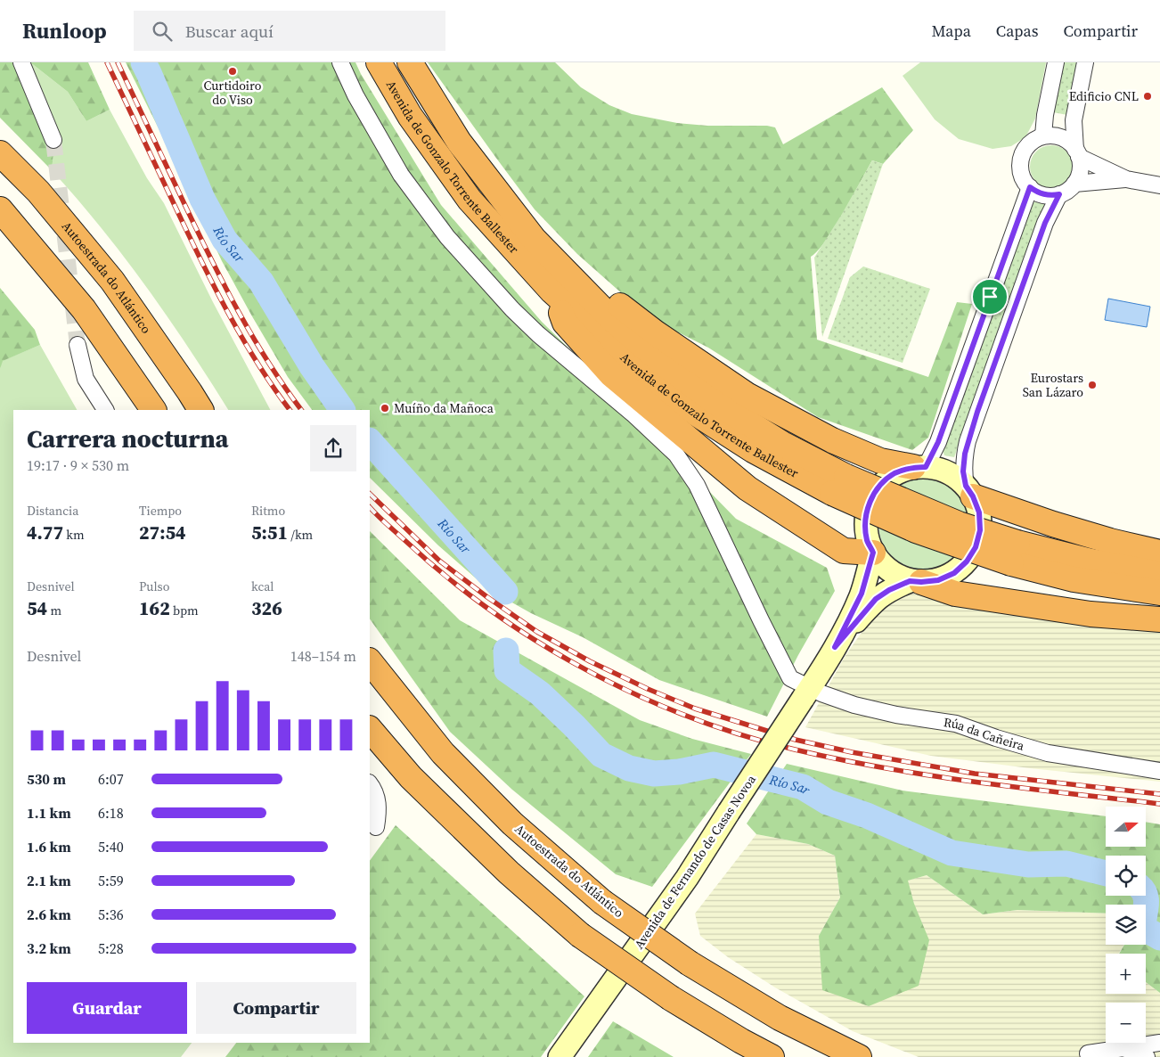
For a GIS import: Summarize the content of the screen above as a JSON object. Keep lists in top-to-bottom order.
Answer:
{
  "streets": {
    "highway": ["Avenida de Gonzalo Torrente Ballester", "Autoestrada do Atlántico"],
    "street": ["Rúa da Cañeira", "Avenida de Fernando de Casas Novoa"]
  },
  "crossings": [
    ["Rúa da Cañeira", "Avenida de Fernando de Casas Novoa"]
  ],
  "water": ["Río Sar"],
  "places": [
    "Curtidoiro do Viso",
    "Edificio CNL",
    "Eurostars San Lázaro",
    "Muíño da Mañoca"
  ],
  "north": "right",
  "page": {
    "header": "Runloop",
    "search": "Buscar aquí",
    "nav": ["Mapa", "Capas", "Compartir"],
    "heading": ["Carrera nocturna", "19:17 · 9 × 530 m"],
    "stats": [
      ["Distancia", "4.77 km"],
      ["Tiempo", "27:54"],
      ["Ritmo", "5:51 /km"],
      ["Desnivel", "54 m"],
      ["Pulso", "162 bpm"],
      ["kcal", "326"]
    ],
    "chart": ["Desnivel", "148–154 m"],
    "list": [
      {
        "name": "530 m",
        "note": "6:07"
      },
      {
        "name": "1.1 km",
        "note": "6:18"
      },
      {
        "name": "1.6 km",
        "note": "5:40"
      },
      {
        "name": "2.1 km",
        "note": "5:59"
      },
      {
        "name": "2.6 km",
        "note": "5:36"
      },
      {
        "name": "3.2 km",
        "note": "5:28"
      }
    ],
    "map_buttons": ["+", "−"],
    "buttons": ["Guardar", "Compartir"]
  }
}
